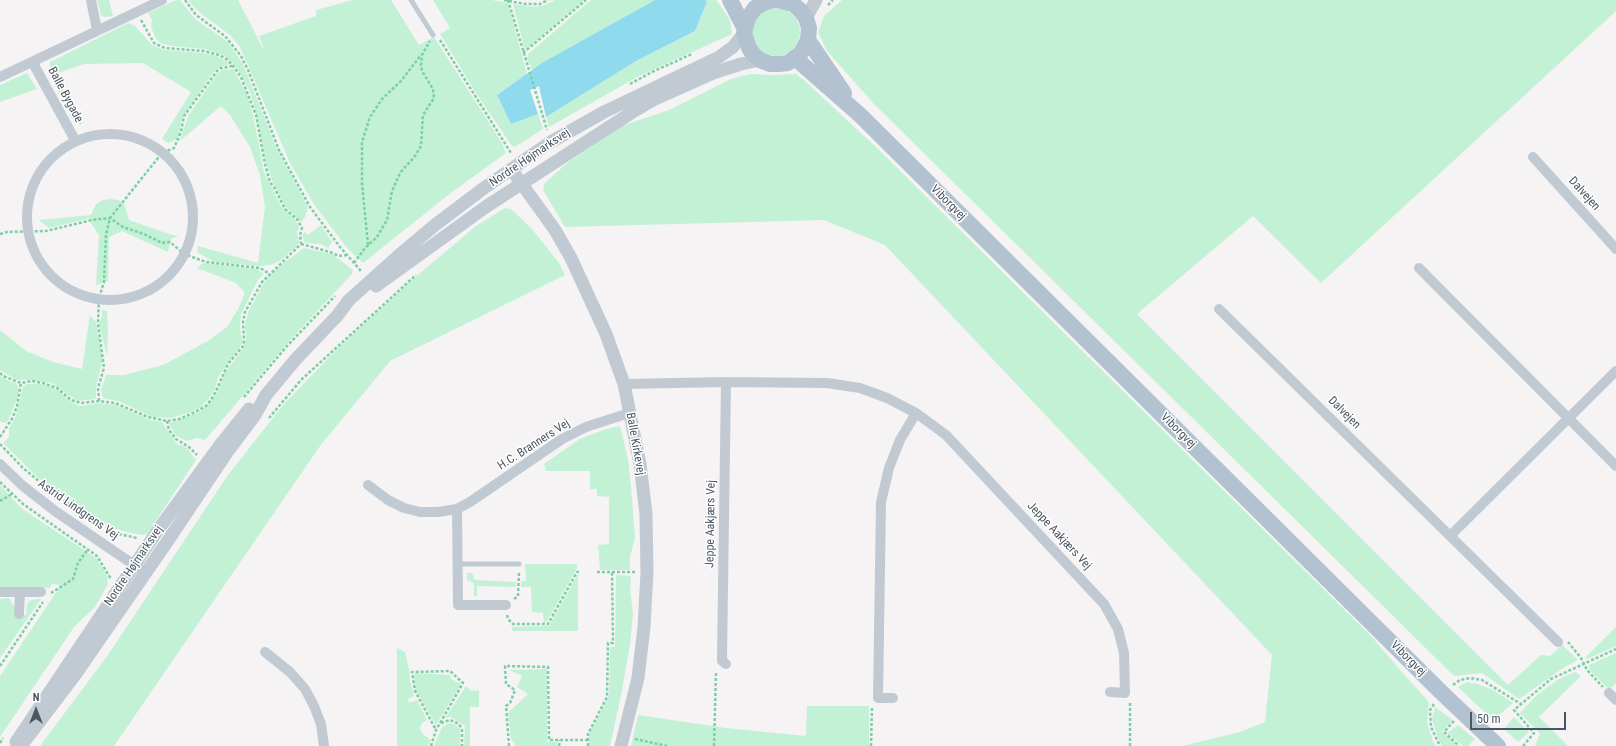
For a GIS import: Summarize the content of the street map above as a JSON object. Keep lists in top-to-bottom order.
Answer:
{
  "streets": {
    "main road": ["Viborgvej"],
    "street": [
      "Balle Bygade",
      "Nordre Højmarksvej",
      "Dalvejen",
      "Balle Kirkevej",
      "H.C. Branners Vej",
      "Astrid Lindgrens Vej",
      "Jeppe Aakjærs Vej"
    ]
  },
  "crossings": [
    ["Nordre Højmarksvej", "Viborgvej"],
    ["Nordre Højmarksvej", "Balle Kirkevej"],
    ["Nordre Højmarksvej", "Astrid Lindgrens Vej"],
    ["Balle Kirkevej", "H.C. Branners Vej"],
    ["Balle Kirkevej", "Jeppe Aakjærs Vej"]
  ],
  "scale_bar": "50 m",
  "north": "top"
}
